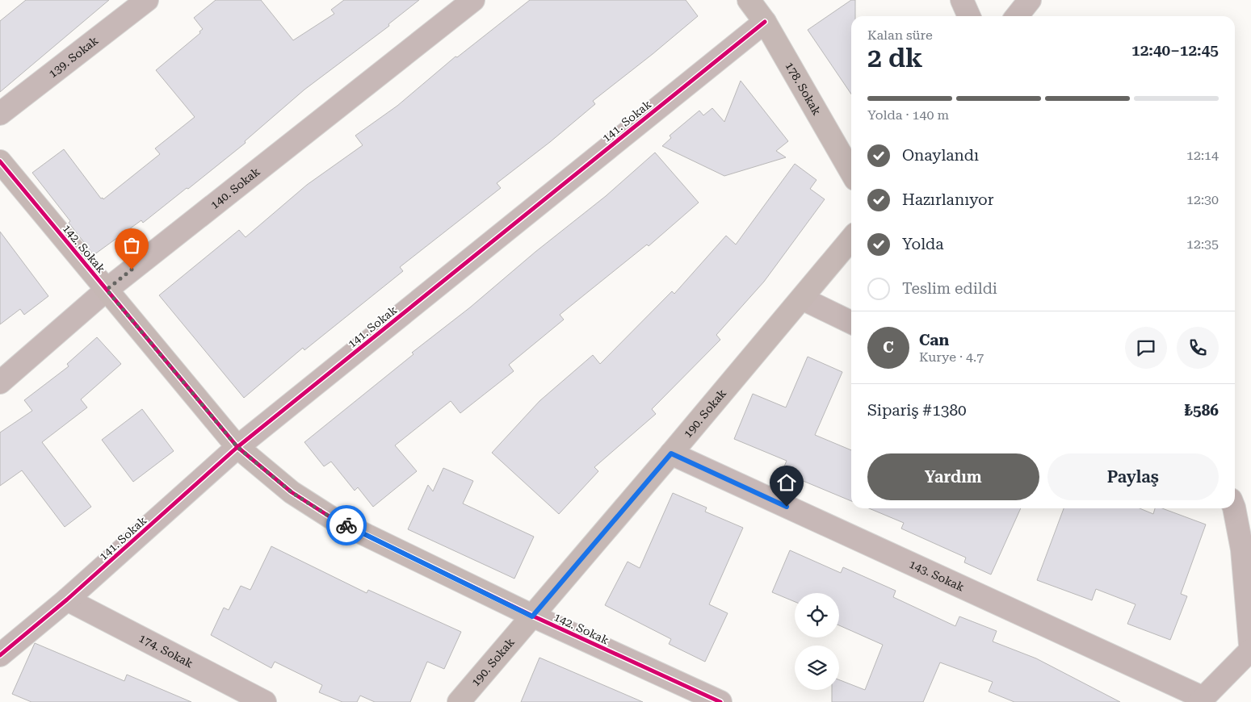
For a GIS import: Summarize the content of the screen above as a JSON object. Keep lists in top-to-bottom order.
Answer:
{
  "streets": {
    "street": [
      "139. Sokak",
      "178. Sokak",
      "141. Sokak",
      "140. Sokak",
      "142. Sokak",
      "190. Sokak",
      "143. Sokak",
      "174. Sokak"
    ]
  },
  "crossings": [
    ["178. Sokak", "141. Sokak"],
    ["141. Sokak", "142. Sokak"],
    ["141. Sokak", "174. Sokak"],
    ["140. Sokak", "142. Sokak"],
    ["142. Sokak", "190. Sokak"],
    ["190. Sokak", "143. Sokak"]
  ],
  "page": {
    "heading": ["2 dk", "Kalan süre", "12:40–12:45"],
    "panel": [
      "Can",
      "Kurye · 4.7",
      "Sipariş #1380",
      "₺586"
    ],
    "bar": "Yolda · 140 m",
    "list": [
      ["Onaylandı", "12:14"],
      ["Hazırlanıyor", "12:30"],
      ["Yolda", "12:35"],
      "Teslim edildi"
    ],
    "round": "C",
    "buttons": ["Yardım", "Paylaş"]
  }
}
